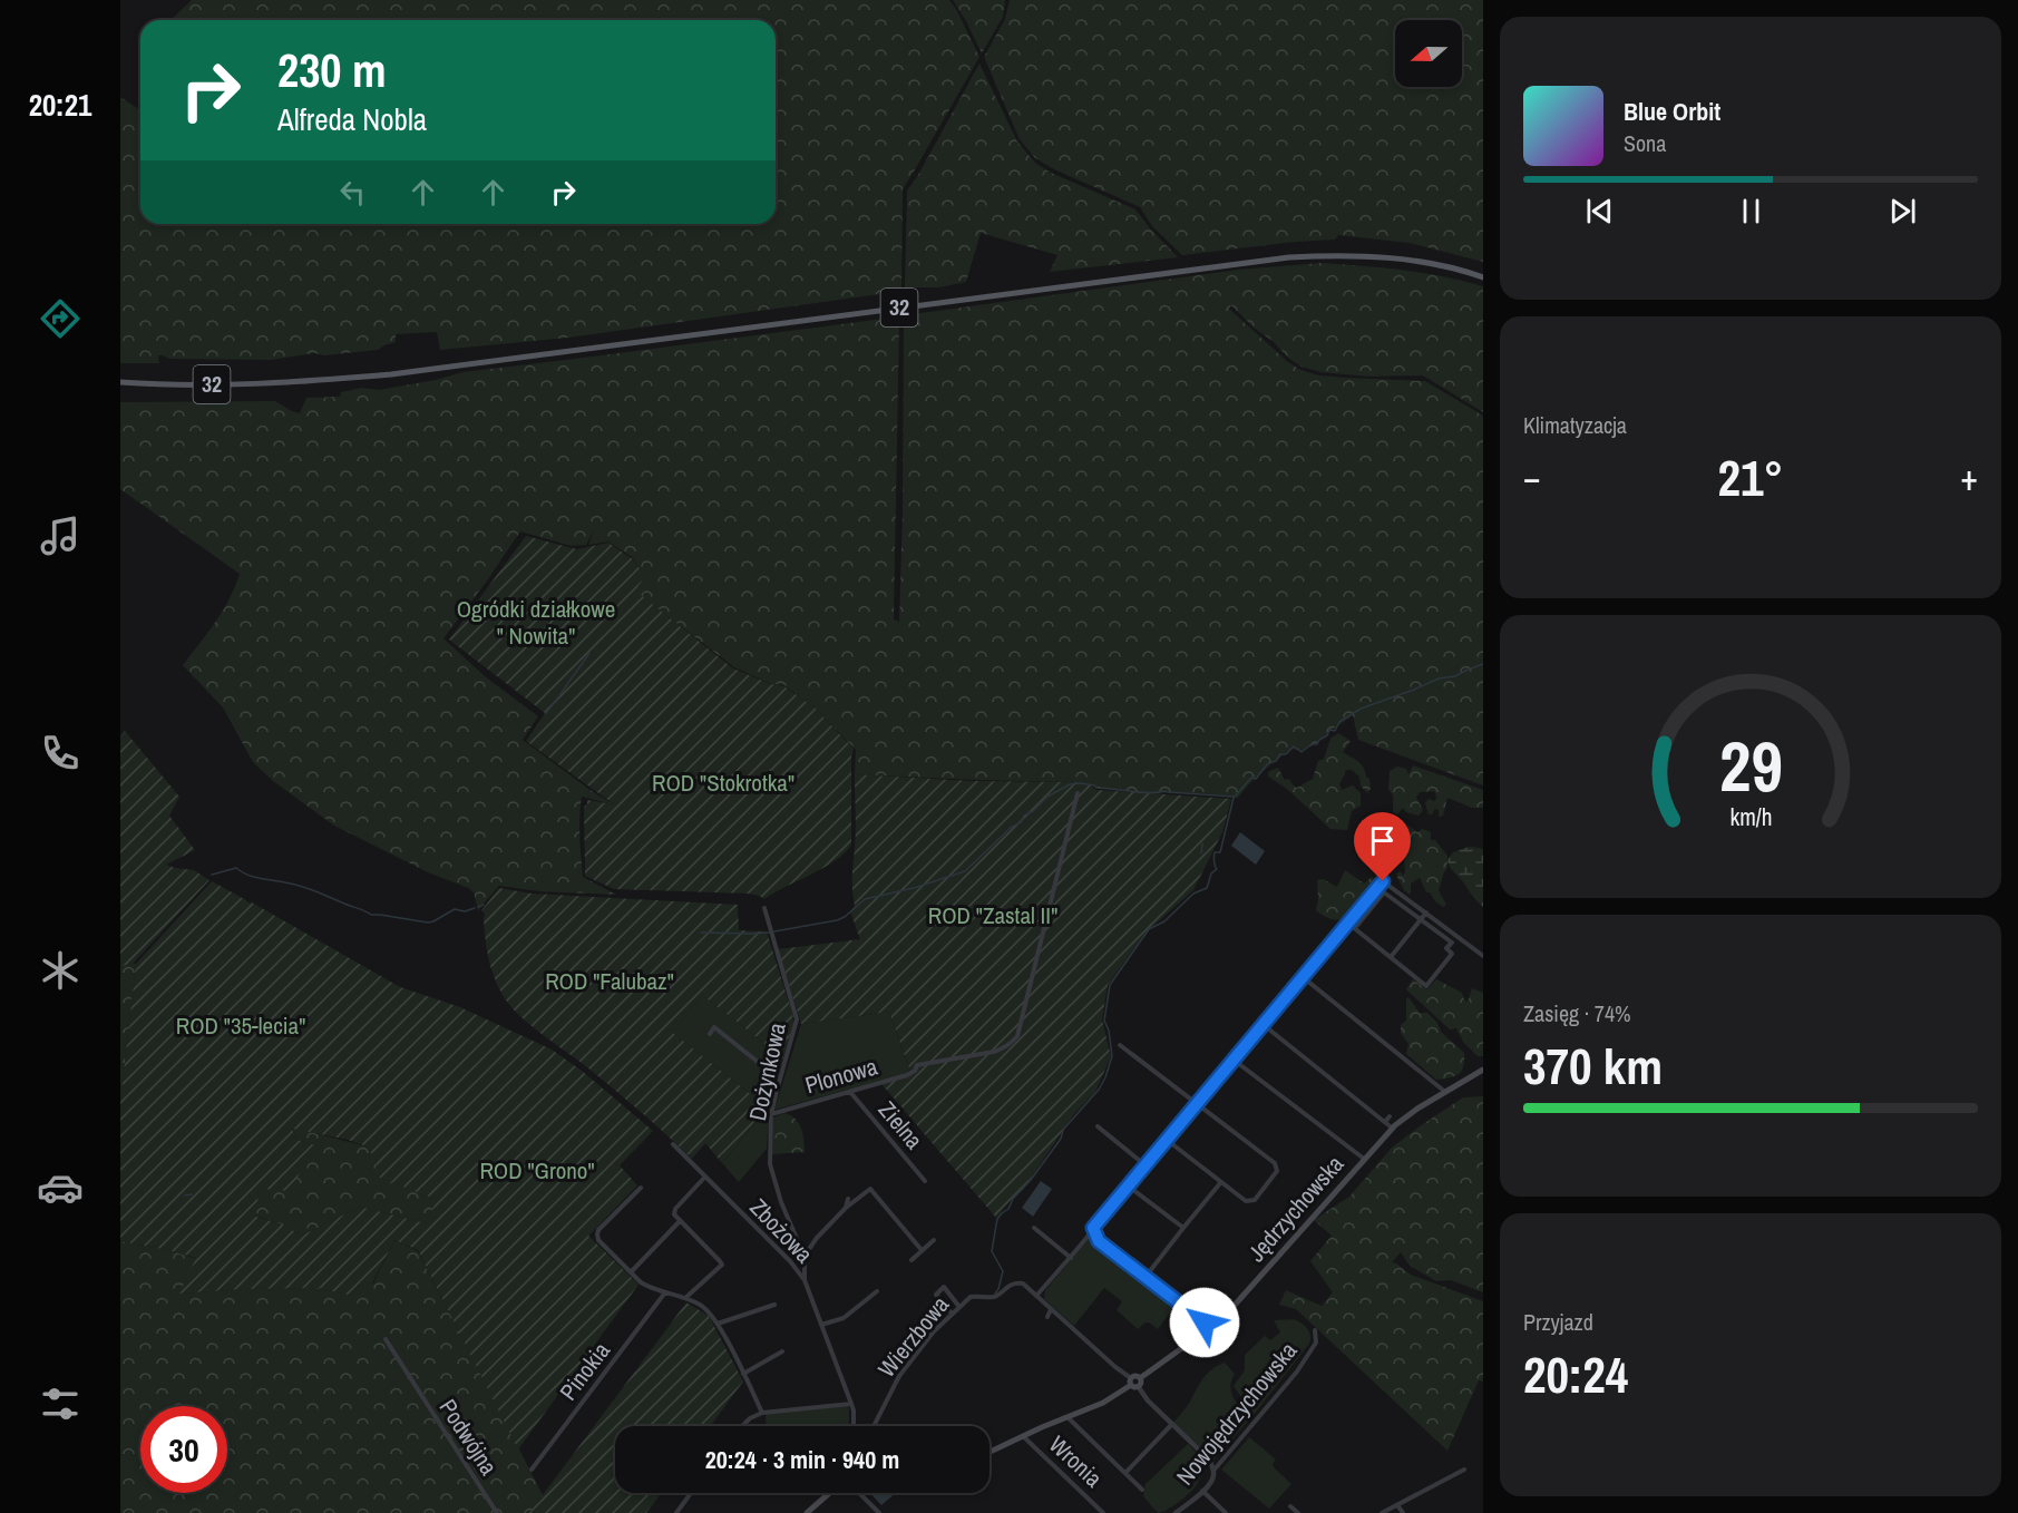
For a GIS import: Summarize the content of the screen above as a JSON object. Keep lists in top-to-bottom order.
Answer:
{
  "streets": {
    "main road": ["32", "Jędrzychowska"],
    "street": [
      "Dożynkowa",
      "Plonowa",
      "Zielna",
      "Zbożowa",
      "Wierzbowa",
      "Pinokia",
      "Nowojędrzychowska",
      "Podwójna",
      "Wronia"
    ]
  },
  "crossings": [
    ["Dożynkowa", "Plonowa"],
    ["Dożynkowa", "Zbożowa"],
    ["Plonowa", "Zielna"],
    ["Jędrzychowska", "Wierzbowa"]
  ],
  "parks": [
    "Ogródki działkowe \" Nowita\"",
    "ROD \"Stokrotka\"",
    "ROD \"Zastal II\"",
    "ROD \"Falubaz\"",
    "ROD \"35-lecia\"",
    "ROD \"Grono\""
  ],
  "north": "left",
  "page": {
    "tabs": "20:21",
    "turn": ["230 m", "Alfreda Nobla"],
    "song": ["Blue Orbit", "Sona"],
    "tile": [
      "Klimatyzacja",
      ["Zasięg · 74%", "370 km"],
      ["Przyjazd", "20:24"]
    ],
    "heat": ["−", "21°", "+"],
    "limit": "30",
    "trip": "20:24 · 3 min · 940 m",
    "gauge": ["29", "km/h"]
  }
}
